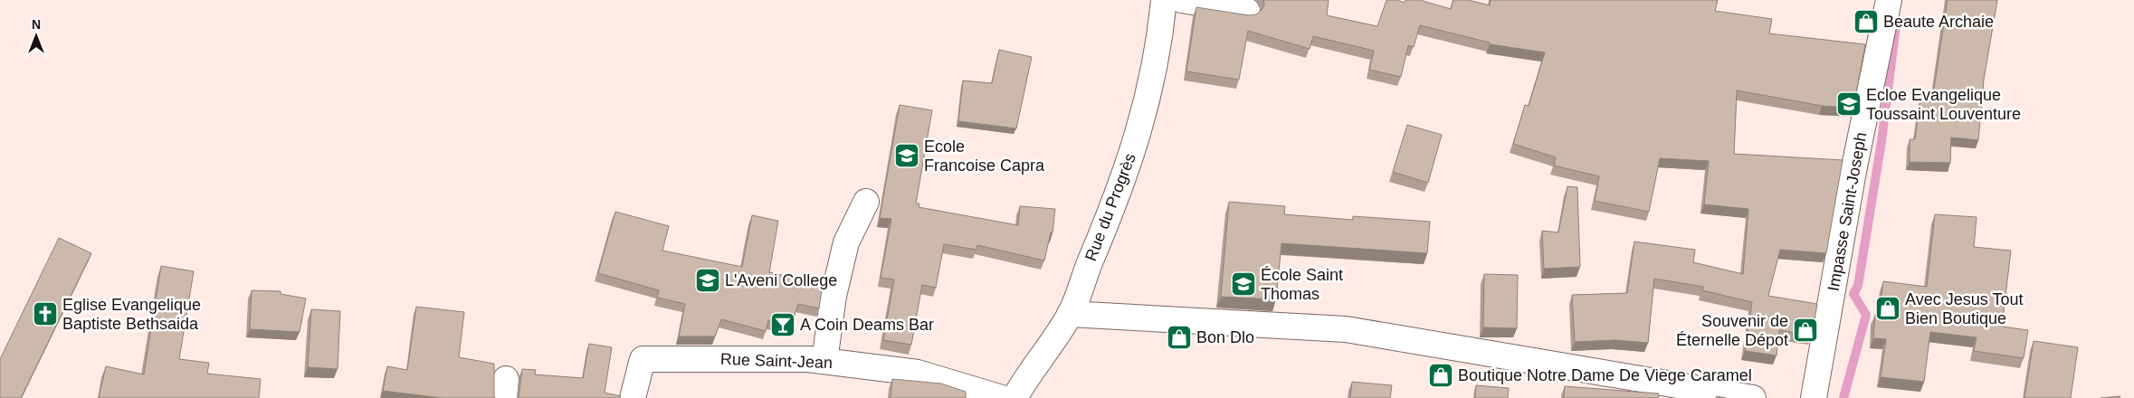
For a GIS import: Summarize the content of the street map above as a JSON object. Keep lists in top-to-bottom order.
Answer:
{
  "streets": {
    "street": ["Rue du Progrès", "Impasse Saint-Joseph", "Rue Saint-Jean"]
  },
  "places": {
    "shop": [
      "Beaute Archaie",
      "Avec Jesus Tout Bien Boutique",
      "Souvenir de Éternelle Dépot",
      "Bon Dlo",
      "Boutique Notre Dame De Viege Caramel"
    ],
    "school or university": [
      "Ecloe Evangelique Toussaint Louventure",
      "Ecole Francoise Capra",
      "L'Aveni College",
      "École Saint Thomas"
    ],
    "church": ["Eglise Evangelique Baptiste Bethsaida"],
    "bar": ["A Coin Deams Bar"]
  },
  "north": "top"
}
